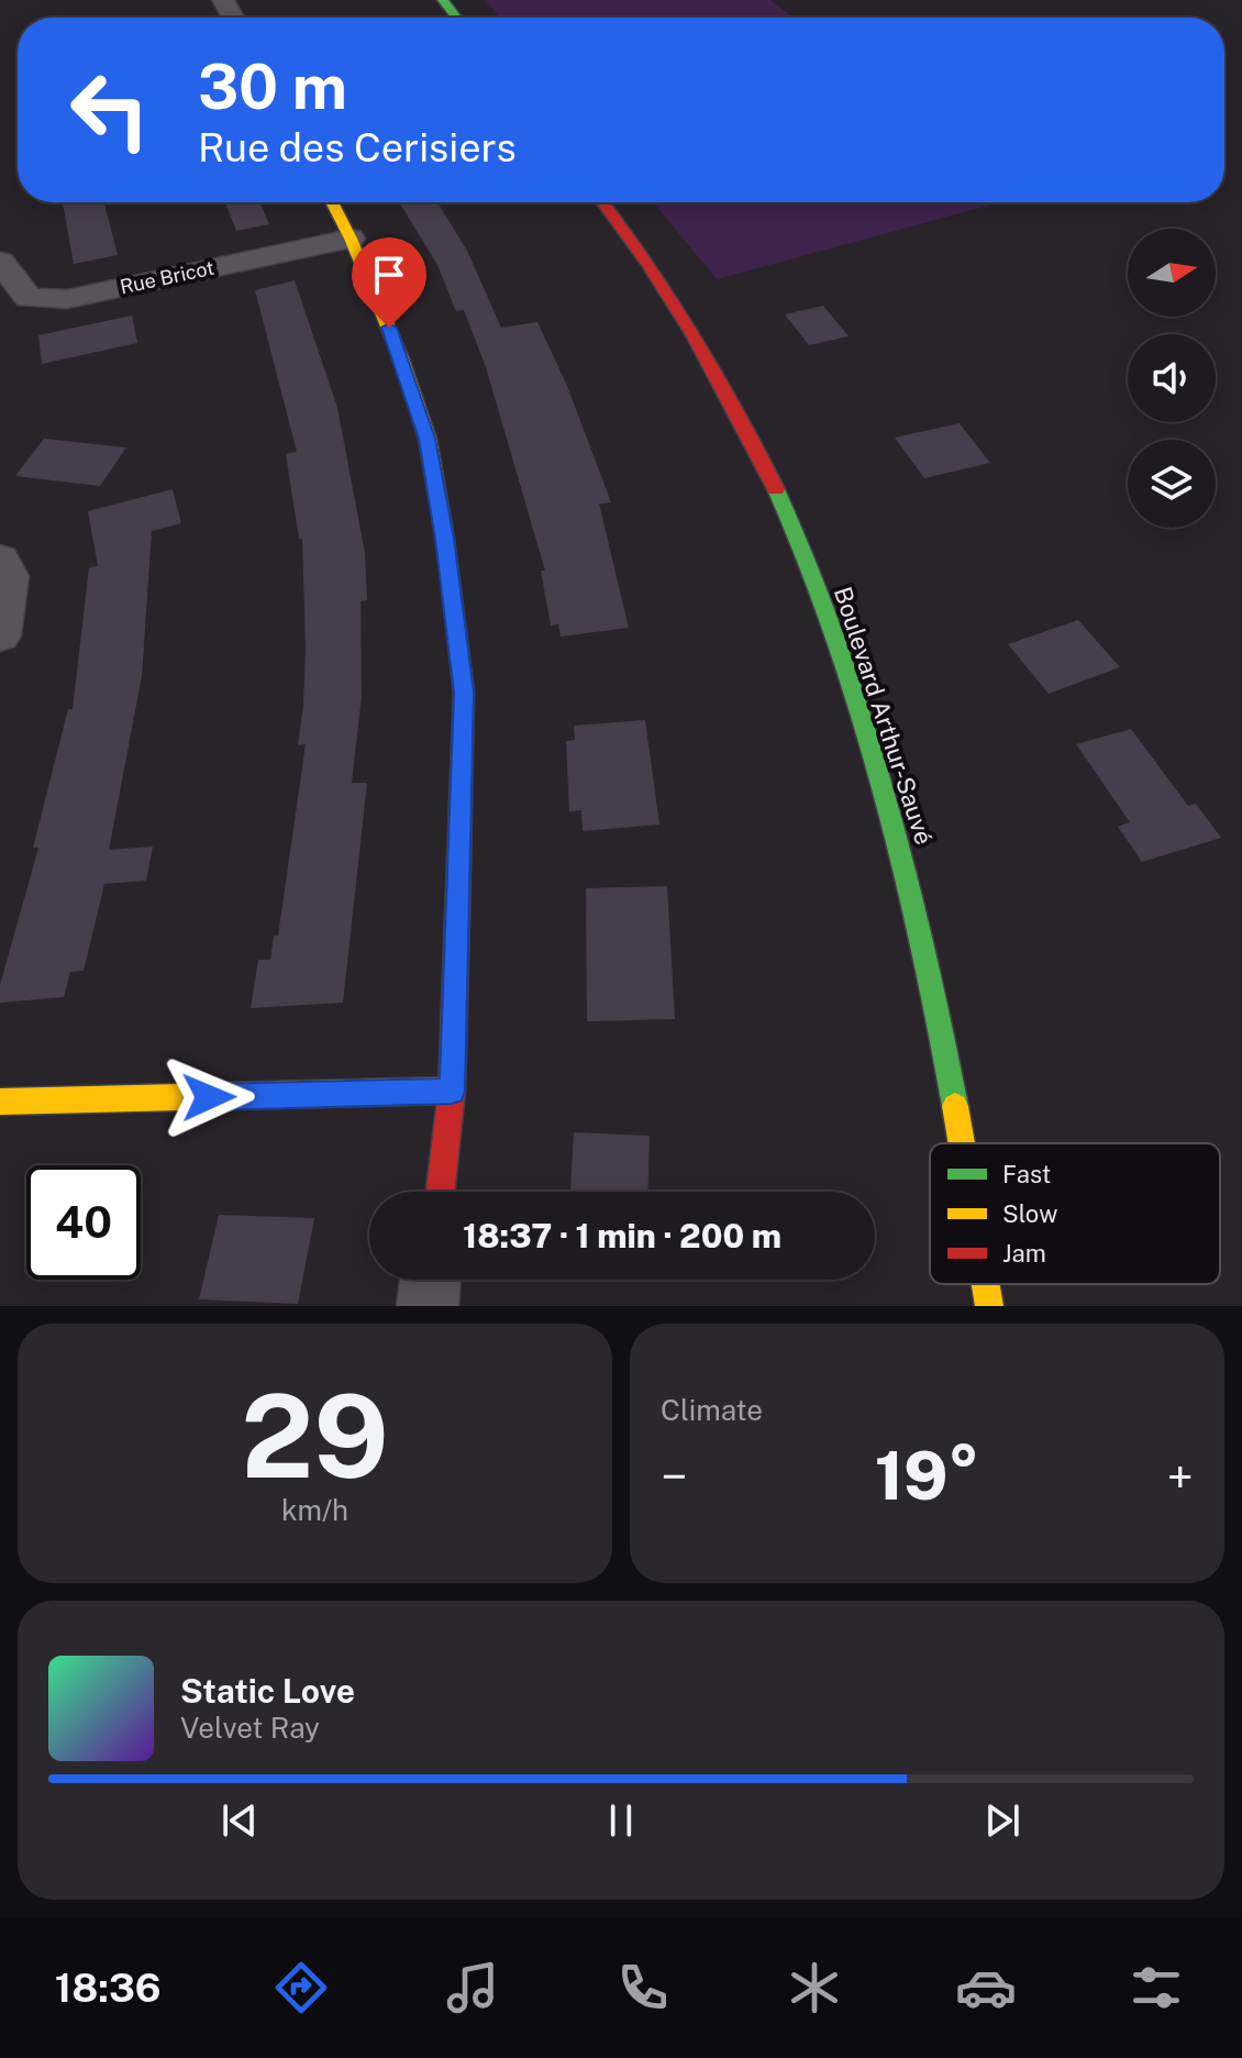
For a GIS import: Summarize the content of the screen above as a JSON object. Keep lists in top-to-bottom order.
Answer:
{
  "streets": {
    "street": ["Rue Bricot", "Boulevard Arthur-Sauvé"]
  },
  "legend": ["Fast", "Slow", "Jam"],
  "north": "right",
  "page": {
    "turn": ["30 m", "Rue des Cerisiers"],
    "limit": "40",
    "trip": "18:37 · 1 min · 200 m",
    "tile": [
      ["29", "km/h"],
      "Climate"
    ],
    "heat": ["−", "19°", "+"],
    "song": ["Static Love", "Velvet Ray"],
    "tabs": "18:36"
  }
}
